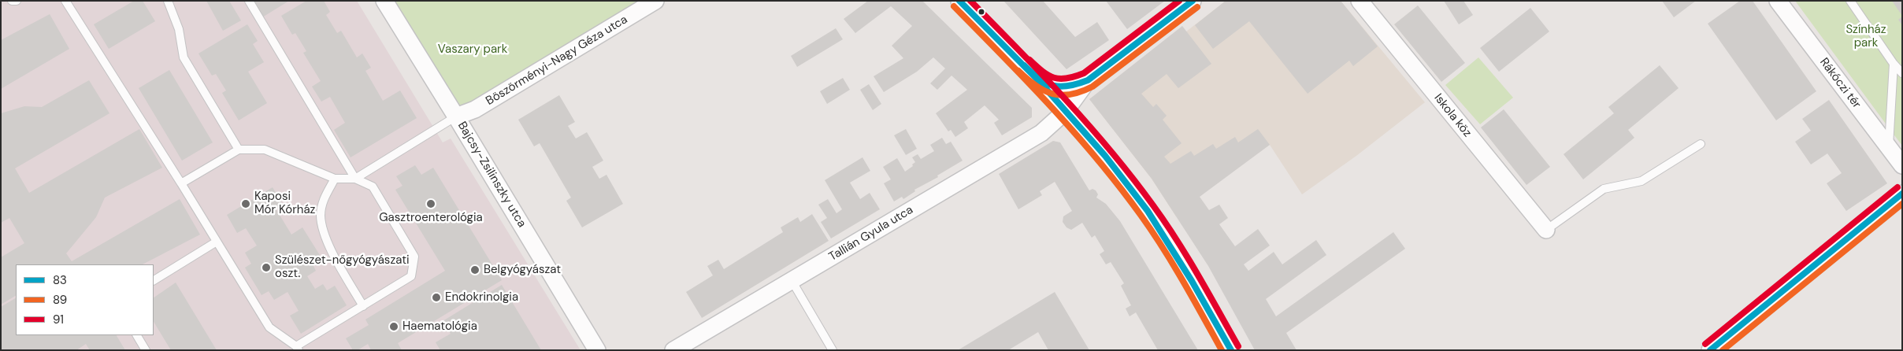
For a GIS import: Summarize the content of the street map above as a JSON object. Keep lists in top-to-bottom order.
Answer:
{
  "streets": {
    "street": [
      "Böszörményi-Nagy Géza utca",
      "Rákóczi tér",
      "Iskola köz",
      "Bajcsy-Zsilinszky utca",
      "Tallián Gyula utca"
    ]
  },
  "crossings": [
    ["Böszörményi-Nagy Géza utca", "Bajcsy-Zsilinszky utca"]
  ],
  "parks": ["Színház park", "Vaszary park"],
  "places": [
    "Kaposi Mór Kórház",
    "Gasztroenterológia",
    "Szülészet-nőgyógyászati oszt.",
    "Belgyógyászat",
    "Endokrinolgia",
    "Haematológia"
  ],
  "lines": ["transit line 83", "transit line 91", "transit line 89"],
  "legend": ["83", "89", "91"]
}
